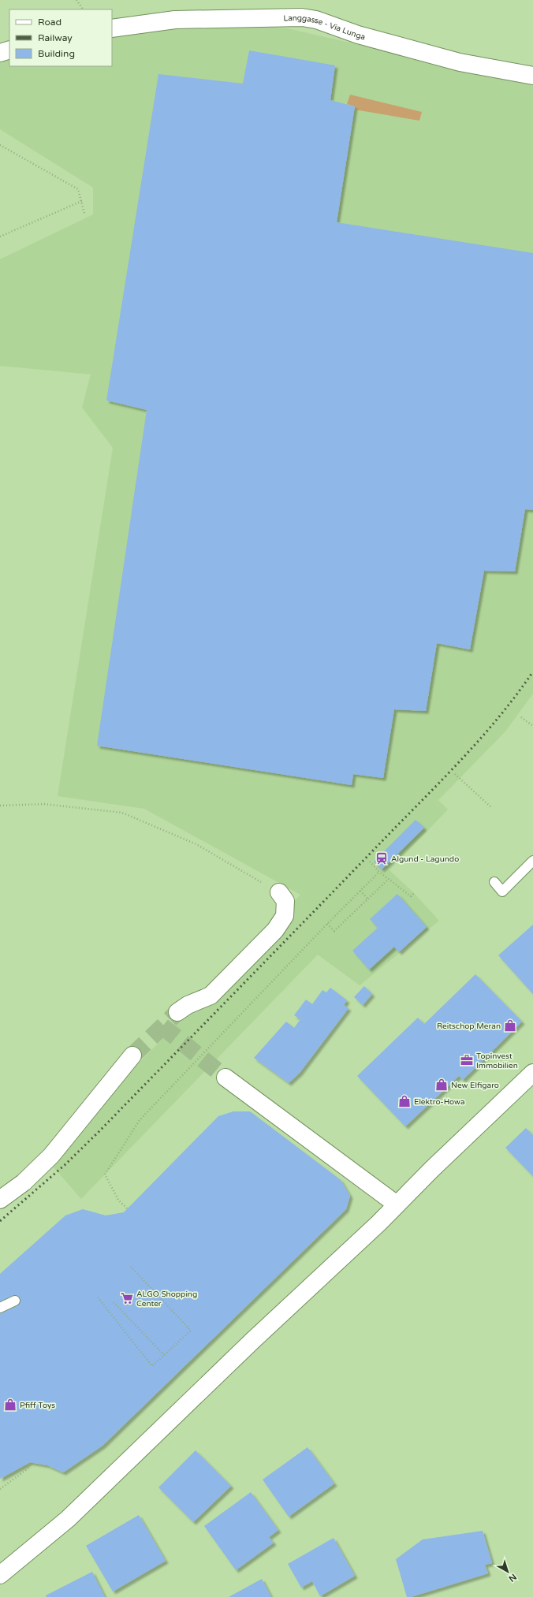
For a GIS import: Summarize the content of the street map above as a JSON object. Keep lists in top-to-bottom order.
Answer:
{
  "streets": {
    "street": ["Langgasse - Via Lunga"]
  },
  "places": {
    "station": ["Algund - Lagundo"],
    "shop": [
      "Reitschop Meran",
      "New Elfigaro",
      "Elektro-Howa",
      "Pfiff Toys"
    ],
    "office": ["Topinvest Immobilien"],
    "supermarket": ["ALGO Shopping Center"]
  },
  "legend": ["Road", "Railway", "Building"],
  "north": "bottom right"
}
